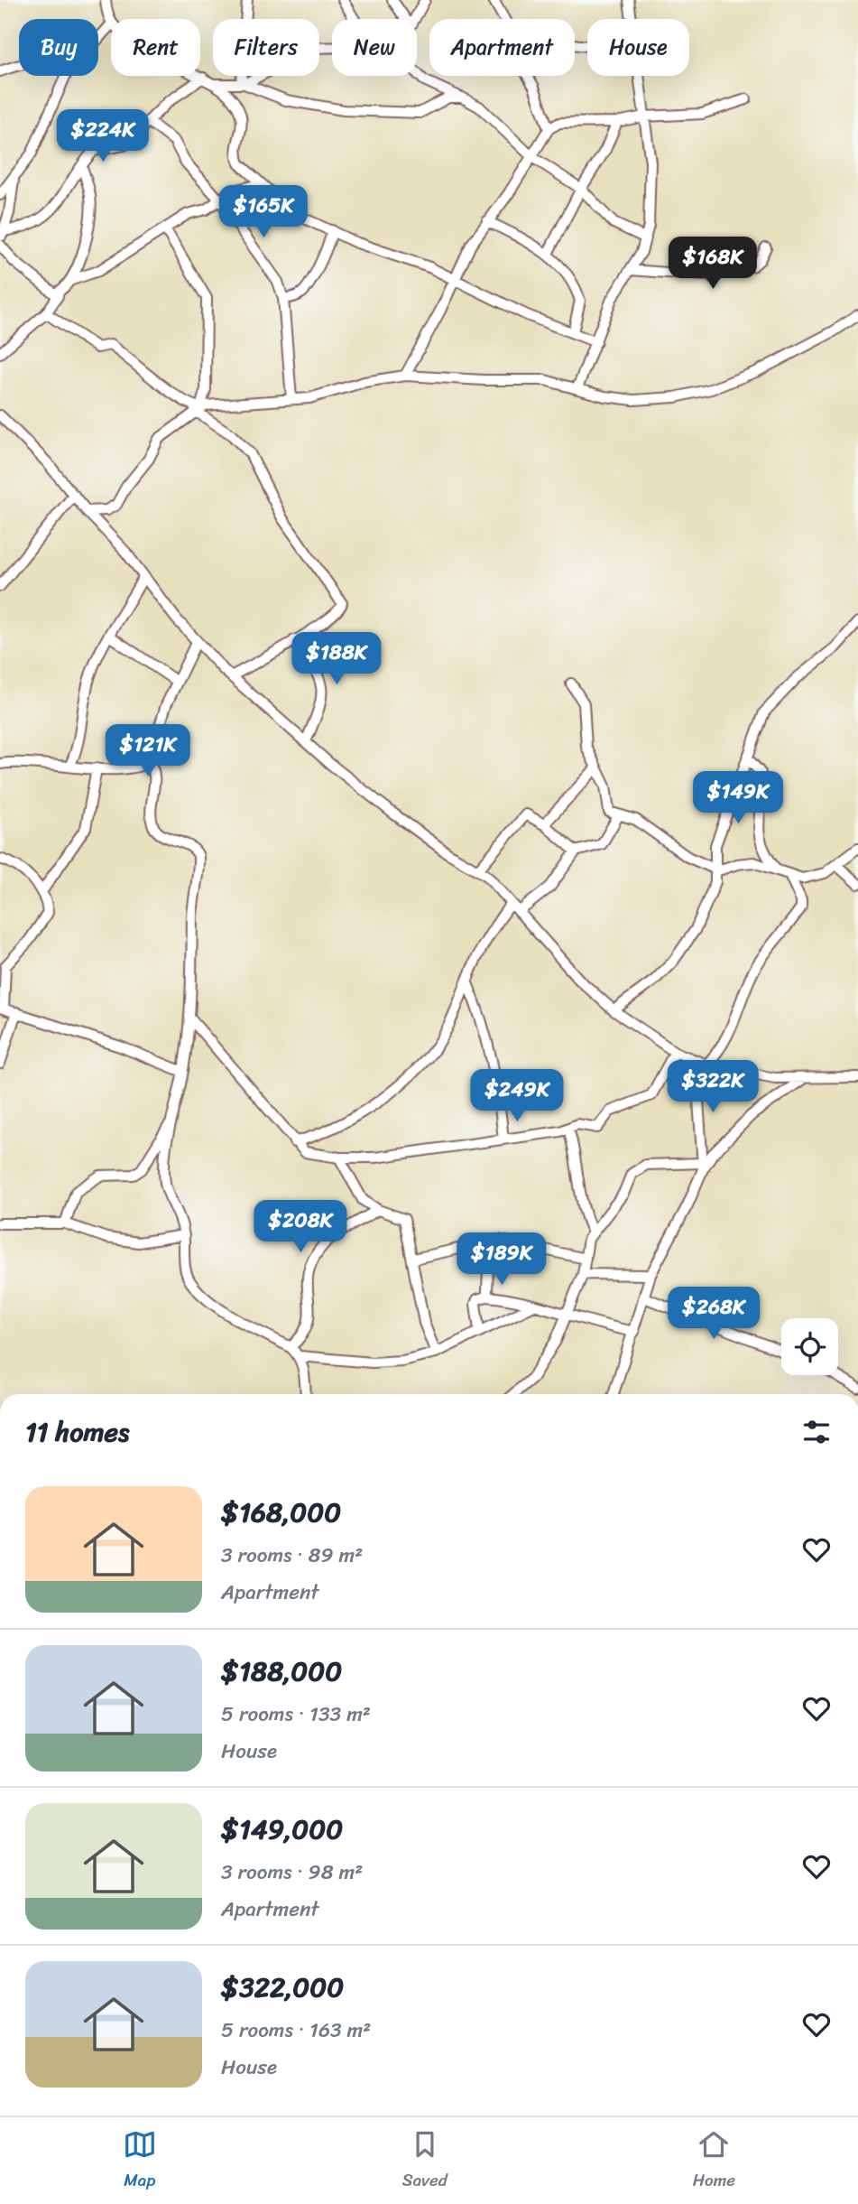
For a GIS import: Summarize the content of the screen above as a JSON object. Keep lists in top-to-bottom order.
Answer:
{
  "page": {
    "chip": [
      "Buy",
      "Rent",
      "Filters",
      "New",
      "Apartment",
      "House"
    ],
    "price": [
      "$224K",
      "$165K",
      "$168K",
      "$188K",
      "$121K",
      "$149K",
      "$322K",
      "$249K",
      "$208K",
      "$189K",
      "$268K"
    ],
    "heading": "11 homes",
    "list": [
      {
        "name": "$168,000",
        "note": "3 rooms · 89 m² · Apartment"
      },
      {
        "name": "$188,000",
        "note": "5 rooms · 133 m² · House"
      },
      {
        "name": "$149,000",
        "note": "3 rooms · 98 m² · Apartment"
      },
      {
        "name": "$322,000",
        "note": "5 rooms · 163 m² · House"
      }
    ],
    "tabs": ["Map", "Saved", "Home"]
  }
}
